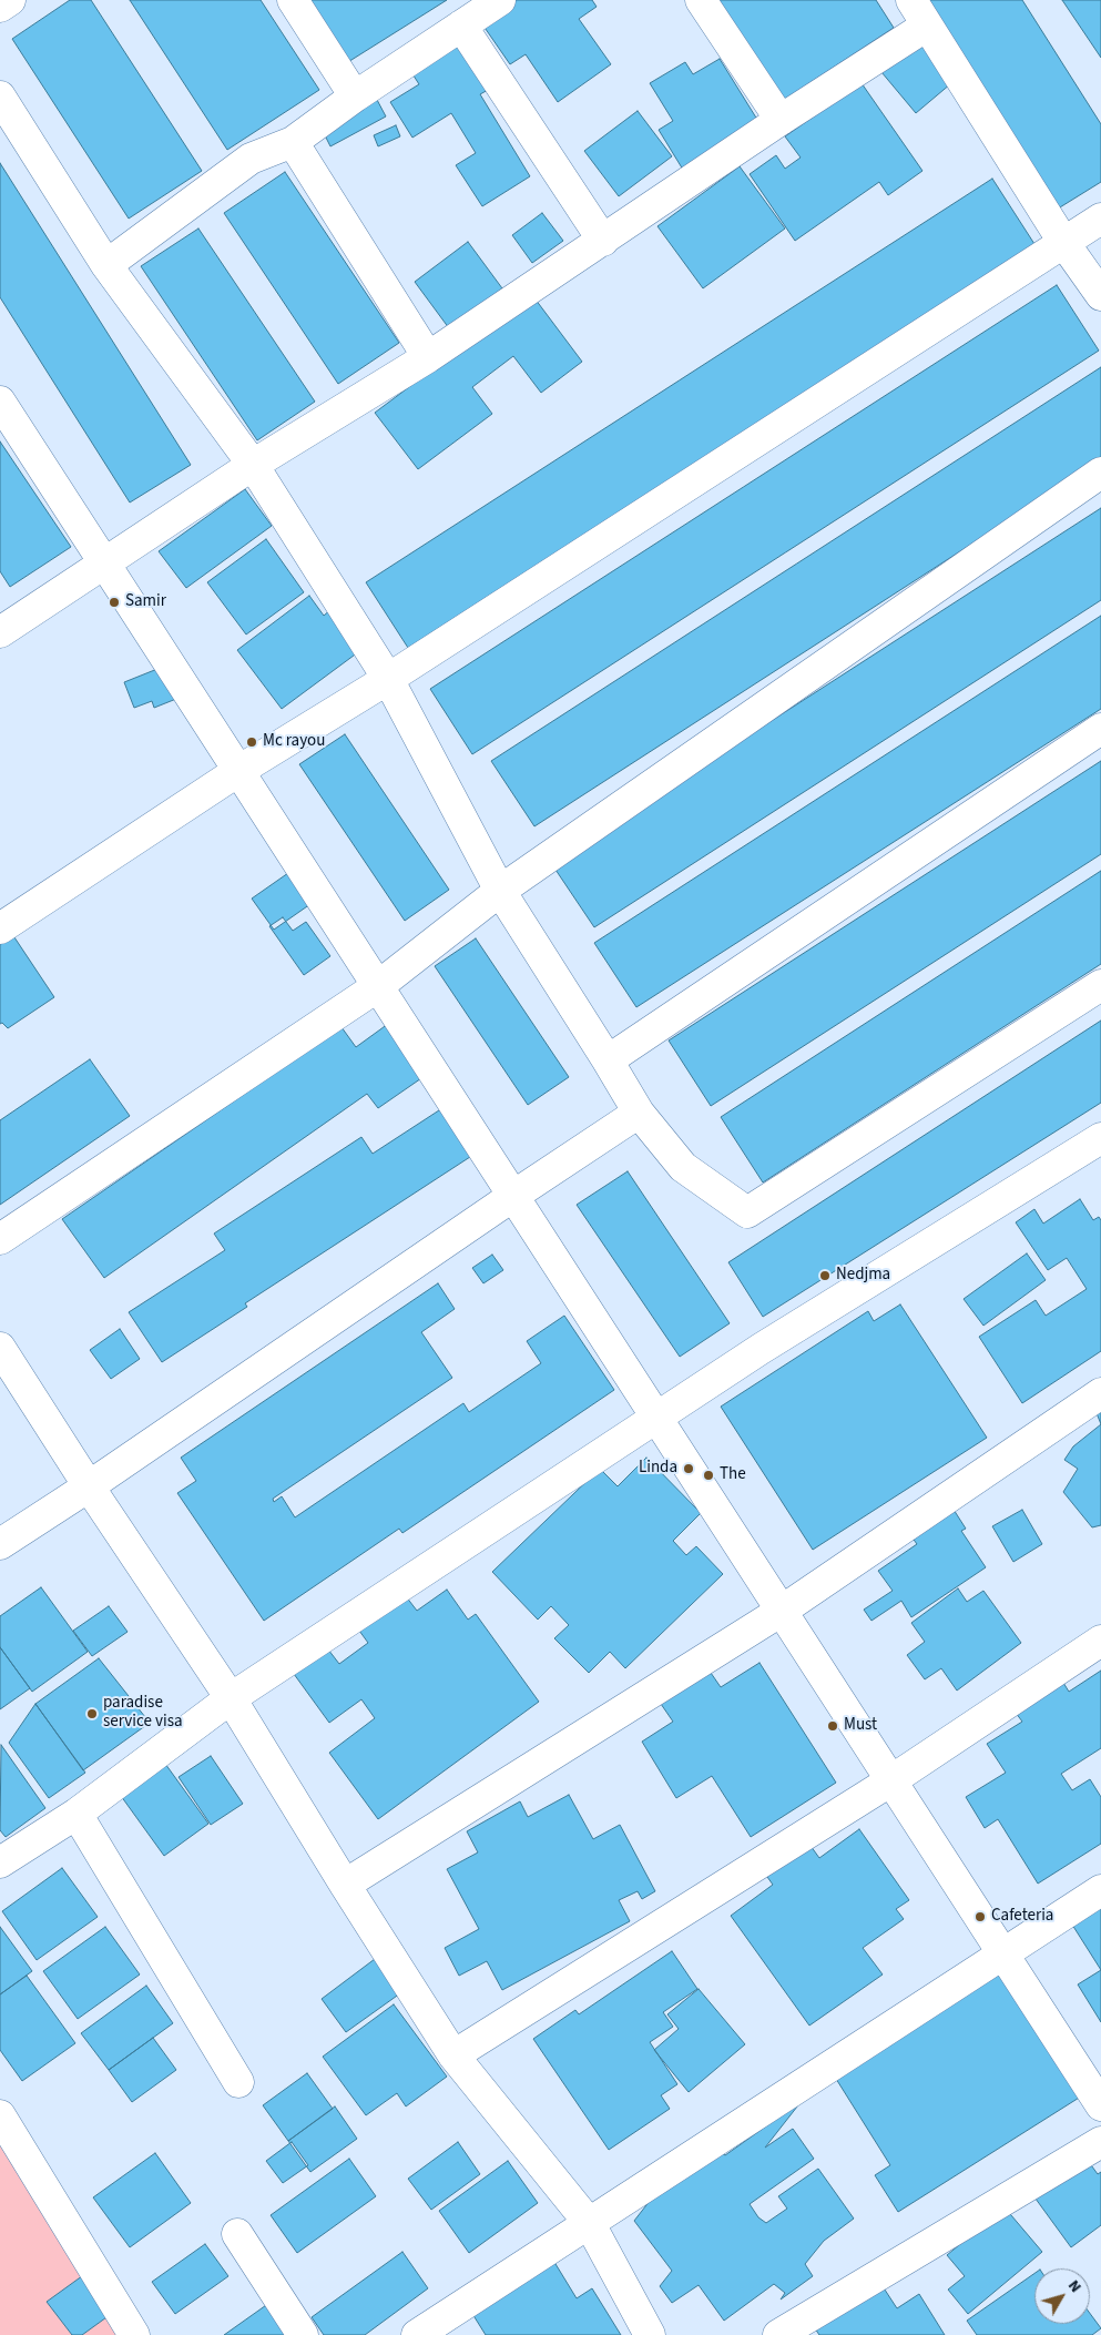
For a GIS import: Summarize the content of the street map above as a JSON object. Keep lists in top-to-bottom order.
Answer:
{
  "places": [
    "Samir",
    "Mc rayou",
    "Nedjma",
    "Linda",
    "The",
    "paradise service visa",
    "Must",
    "Cafeteria"
  ],
  "north": "top right"
}
